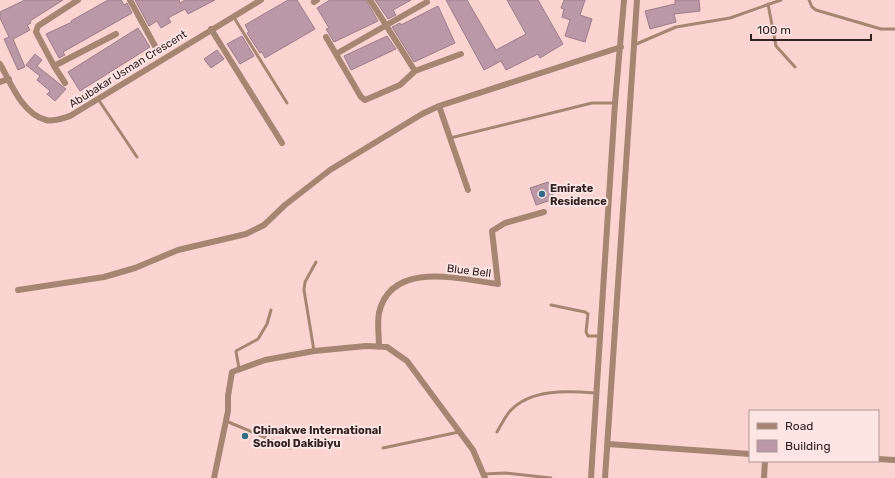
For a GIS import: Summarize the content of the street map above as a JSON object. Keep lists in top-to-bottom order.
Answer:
{
  "streets": {
    "street": ["Abubakar Usman Crescent", "Blue Bell"]
  },
  "places": ["Emirate Residence", "Chinakwe International School Dakibiyu"],
  "legend": ["Road", "Building"],
  "scale_bar": "100 m"
}
